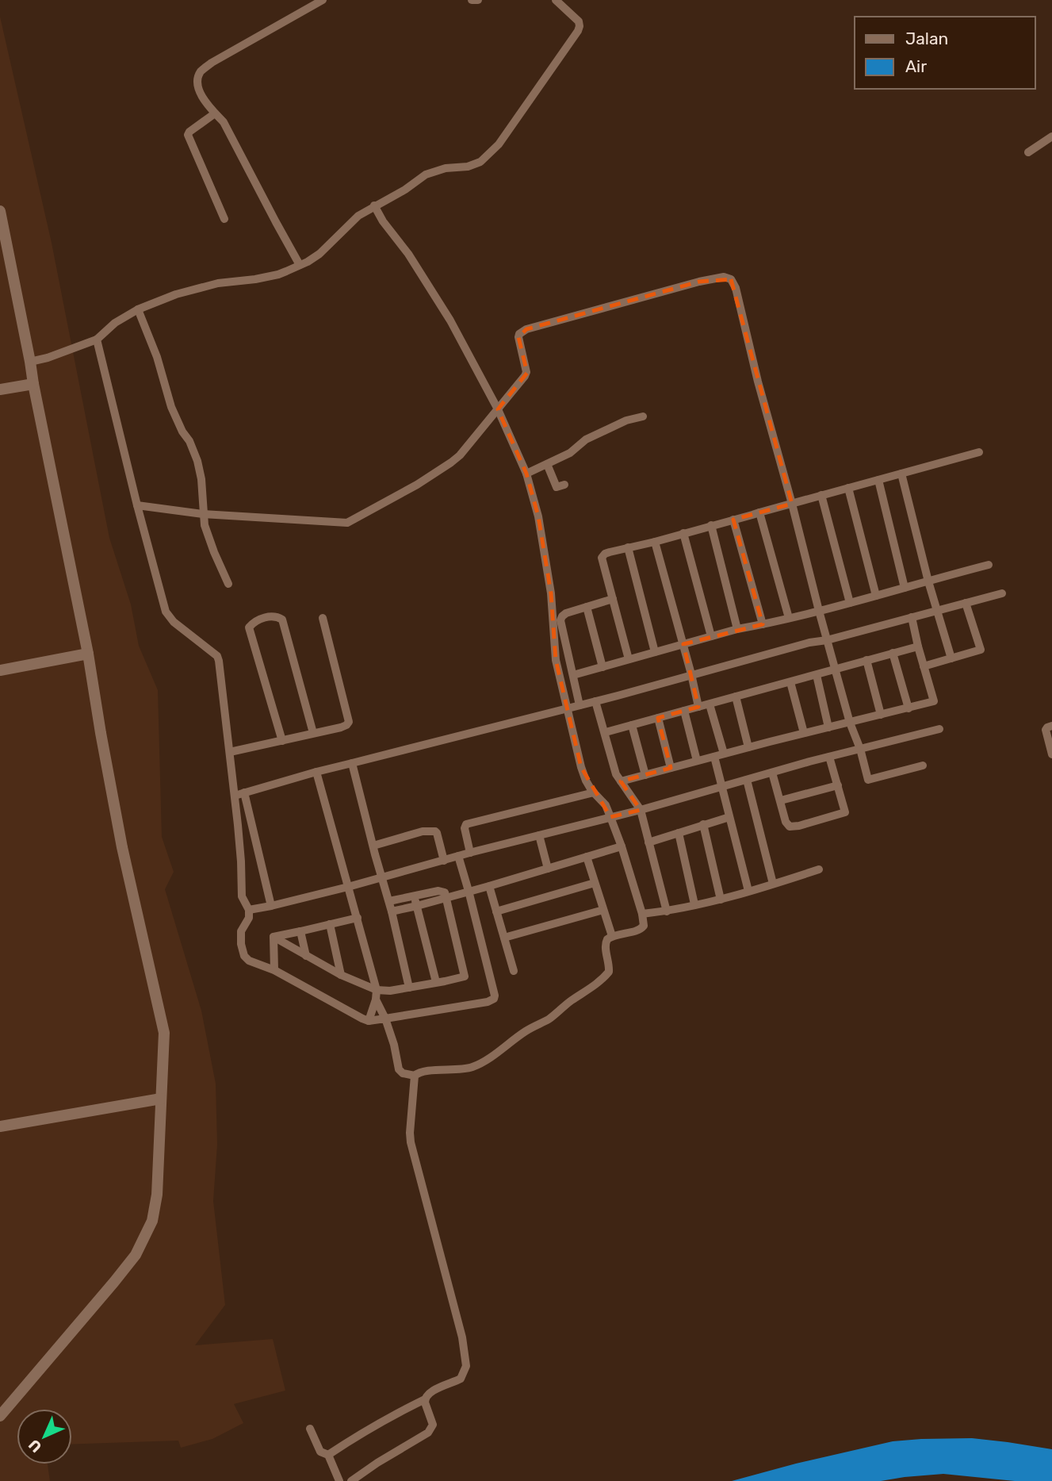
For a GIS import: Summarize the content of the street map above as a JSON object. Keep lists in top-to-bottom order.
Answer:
{
  "legend": ["Jalan", "Air"],
  "north": "bottom left"
}
